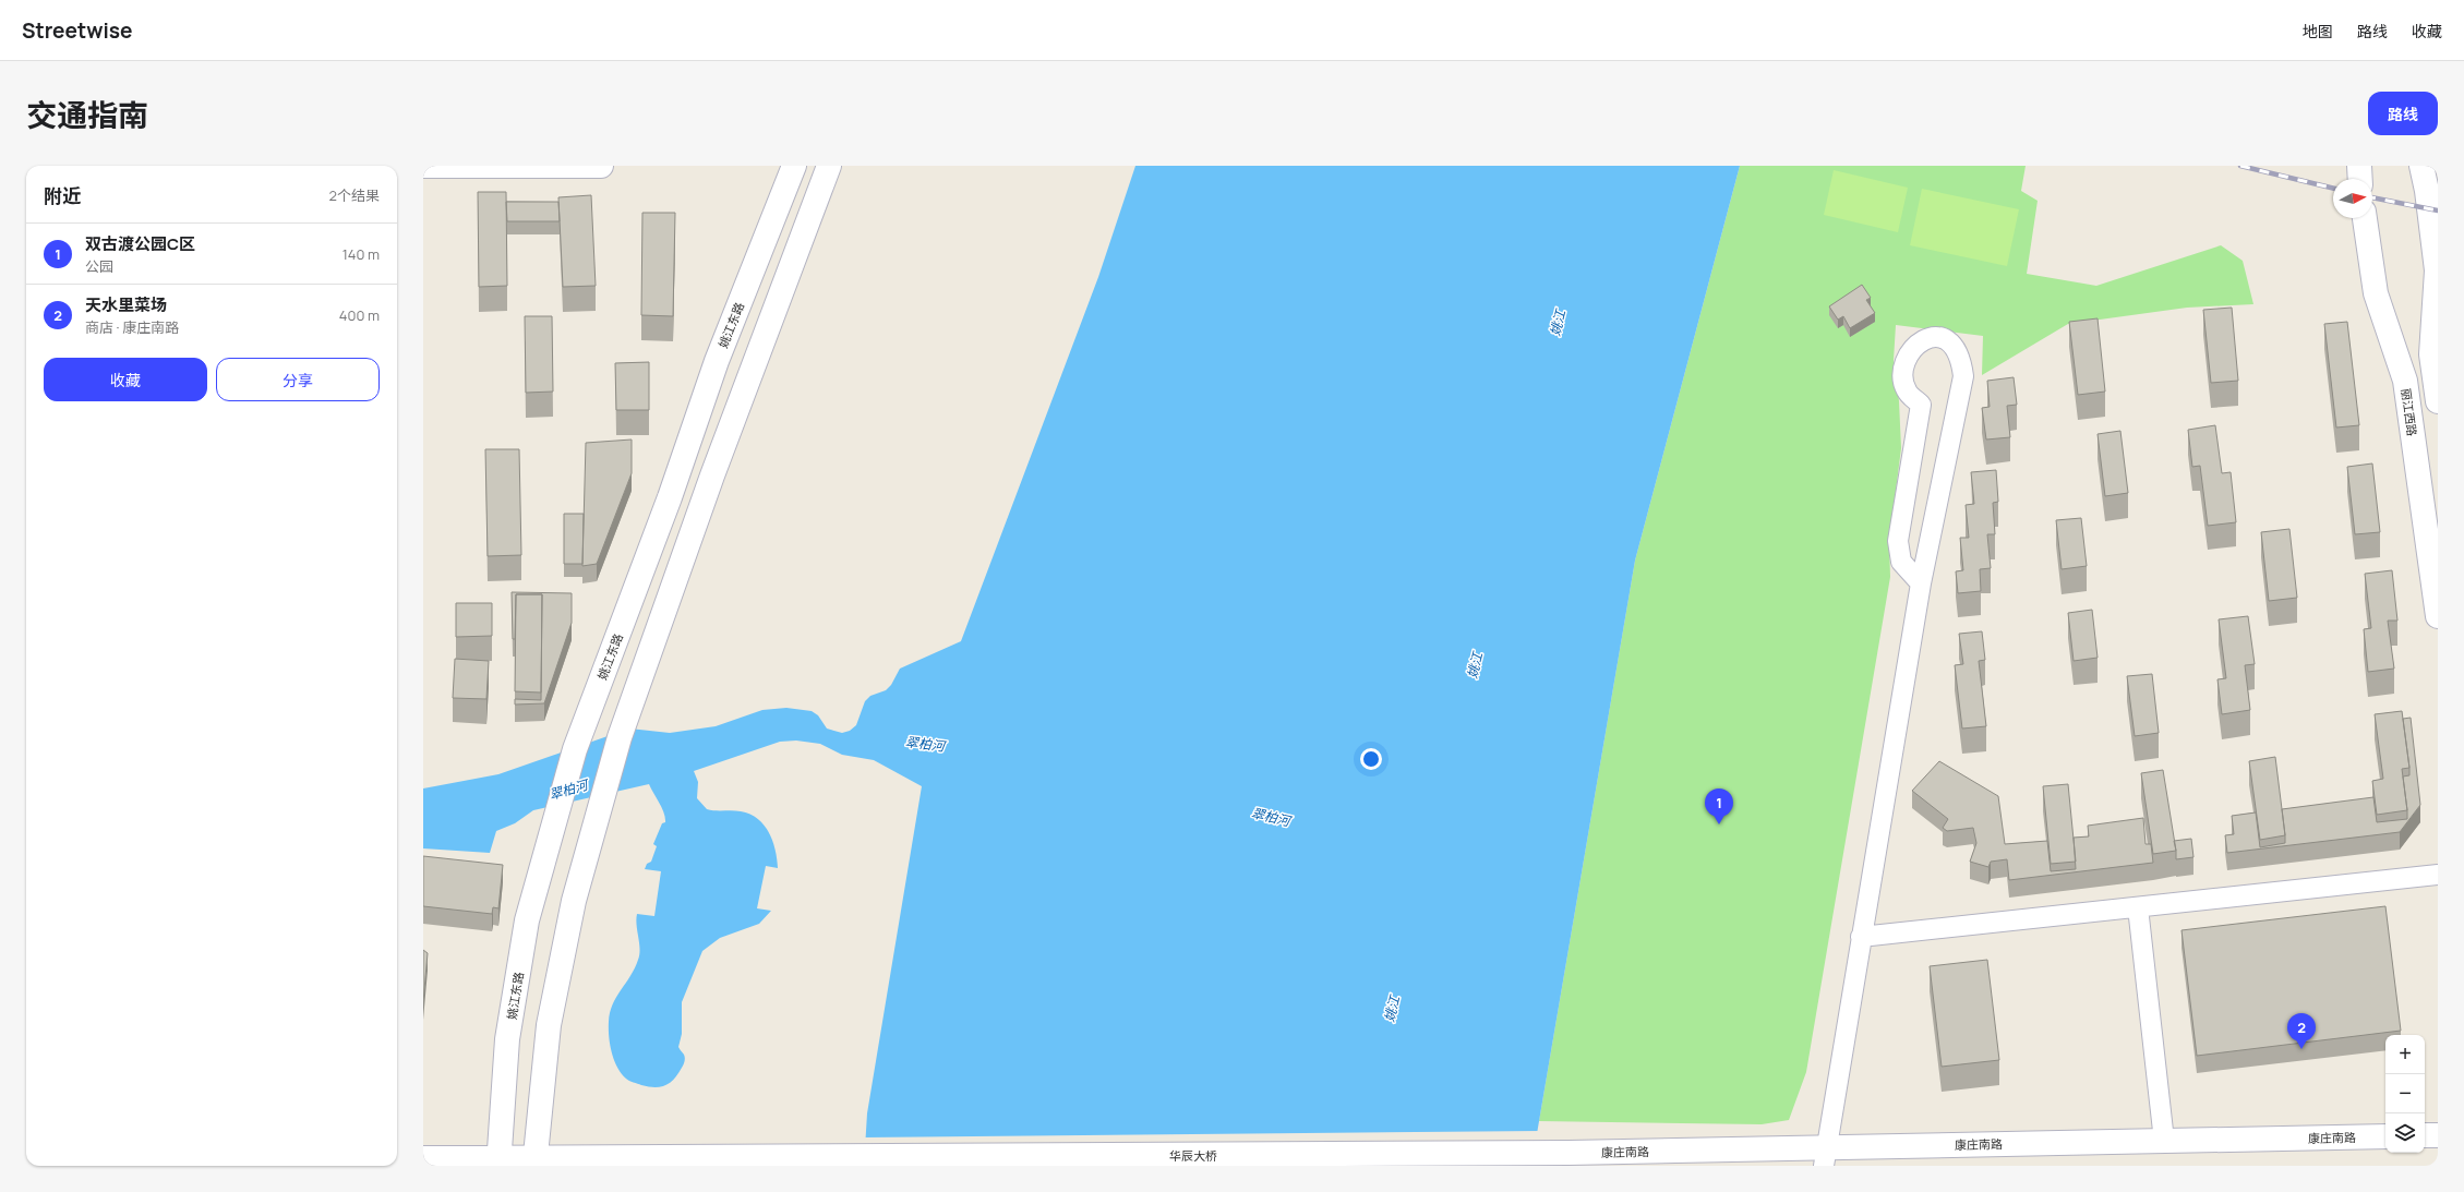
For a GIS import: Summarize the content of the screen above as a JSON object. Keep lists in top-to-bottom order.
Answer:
{
  "streets": {
    "main road": [
      "姚江东路",
      "丽江西路",
      "康庄南路",
      "华辰大桥"
    ]
  },
  "crossings": [
    ["姚江东路", "华辰大桥"],
    ["康庄南路", "华辰大桥"]
  ],
  "water": ["姚江", "翠柏河"],
  "north": "right",
  "page": {
    "header": "Streetwise",
    "nav": ["地图", "路线", "收藏"],
    "title": "交通指南",
    "buttons": [
      "路线",
      ["收藏", "分享"]
    ],
    "heading": ["附近", "2个结果"],
    "list": [
      {
        "mark": "1",
        "name": "双古渡公园C区",
        "note": "公园",
        "value": "140 m"
      },
      {
        "mark": "2",
        "name": "天水里菜场",
        "note": "商店 · 康庄南路",
        "value": "400 m"
      }
    ],
    "pins": ["1", "2"],
    "map_buttons": ["+", "−"]
  }
}
